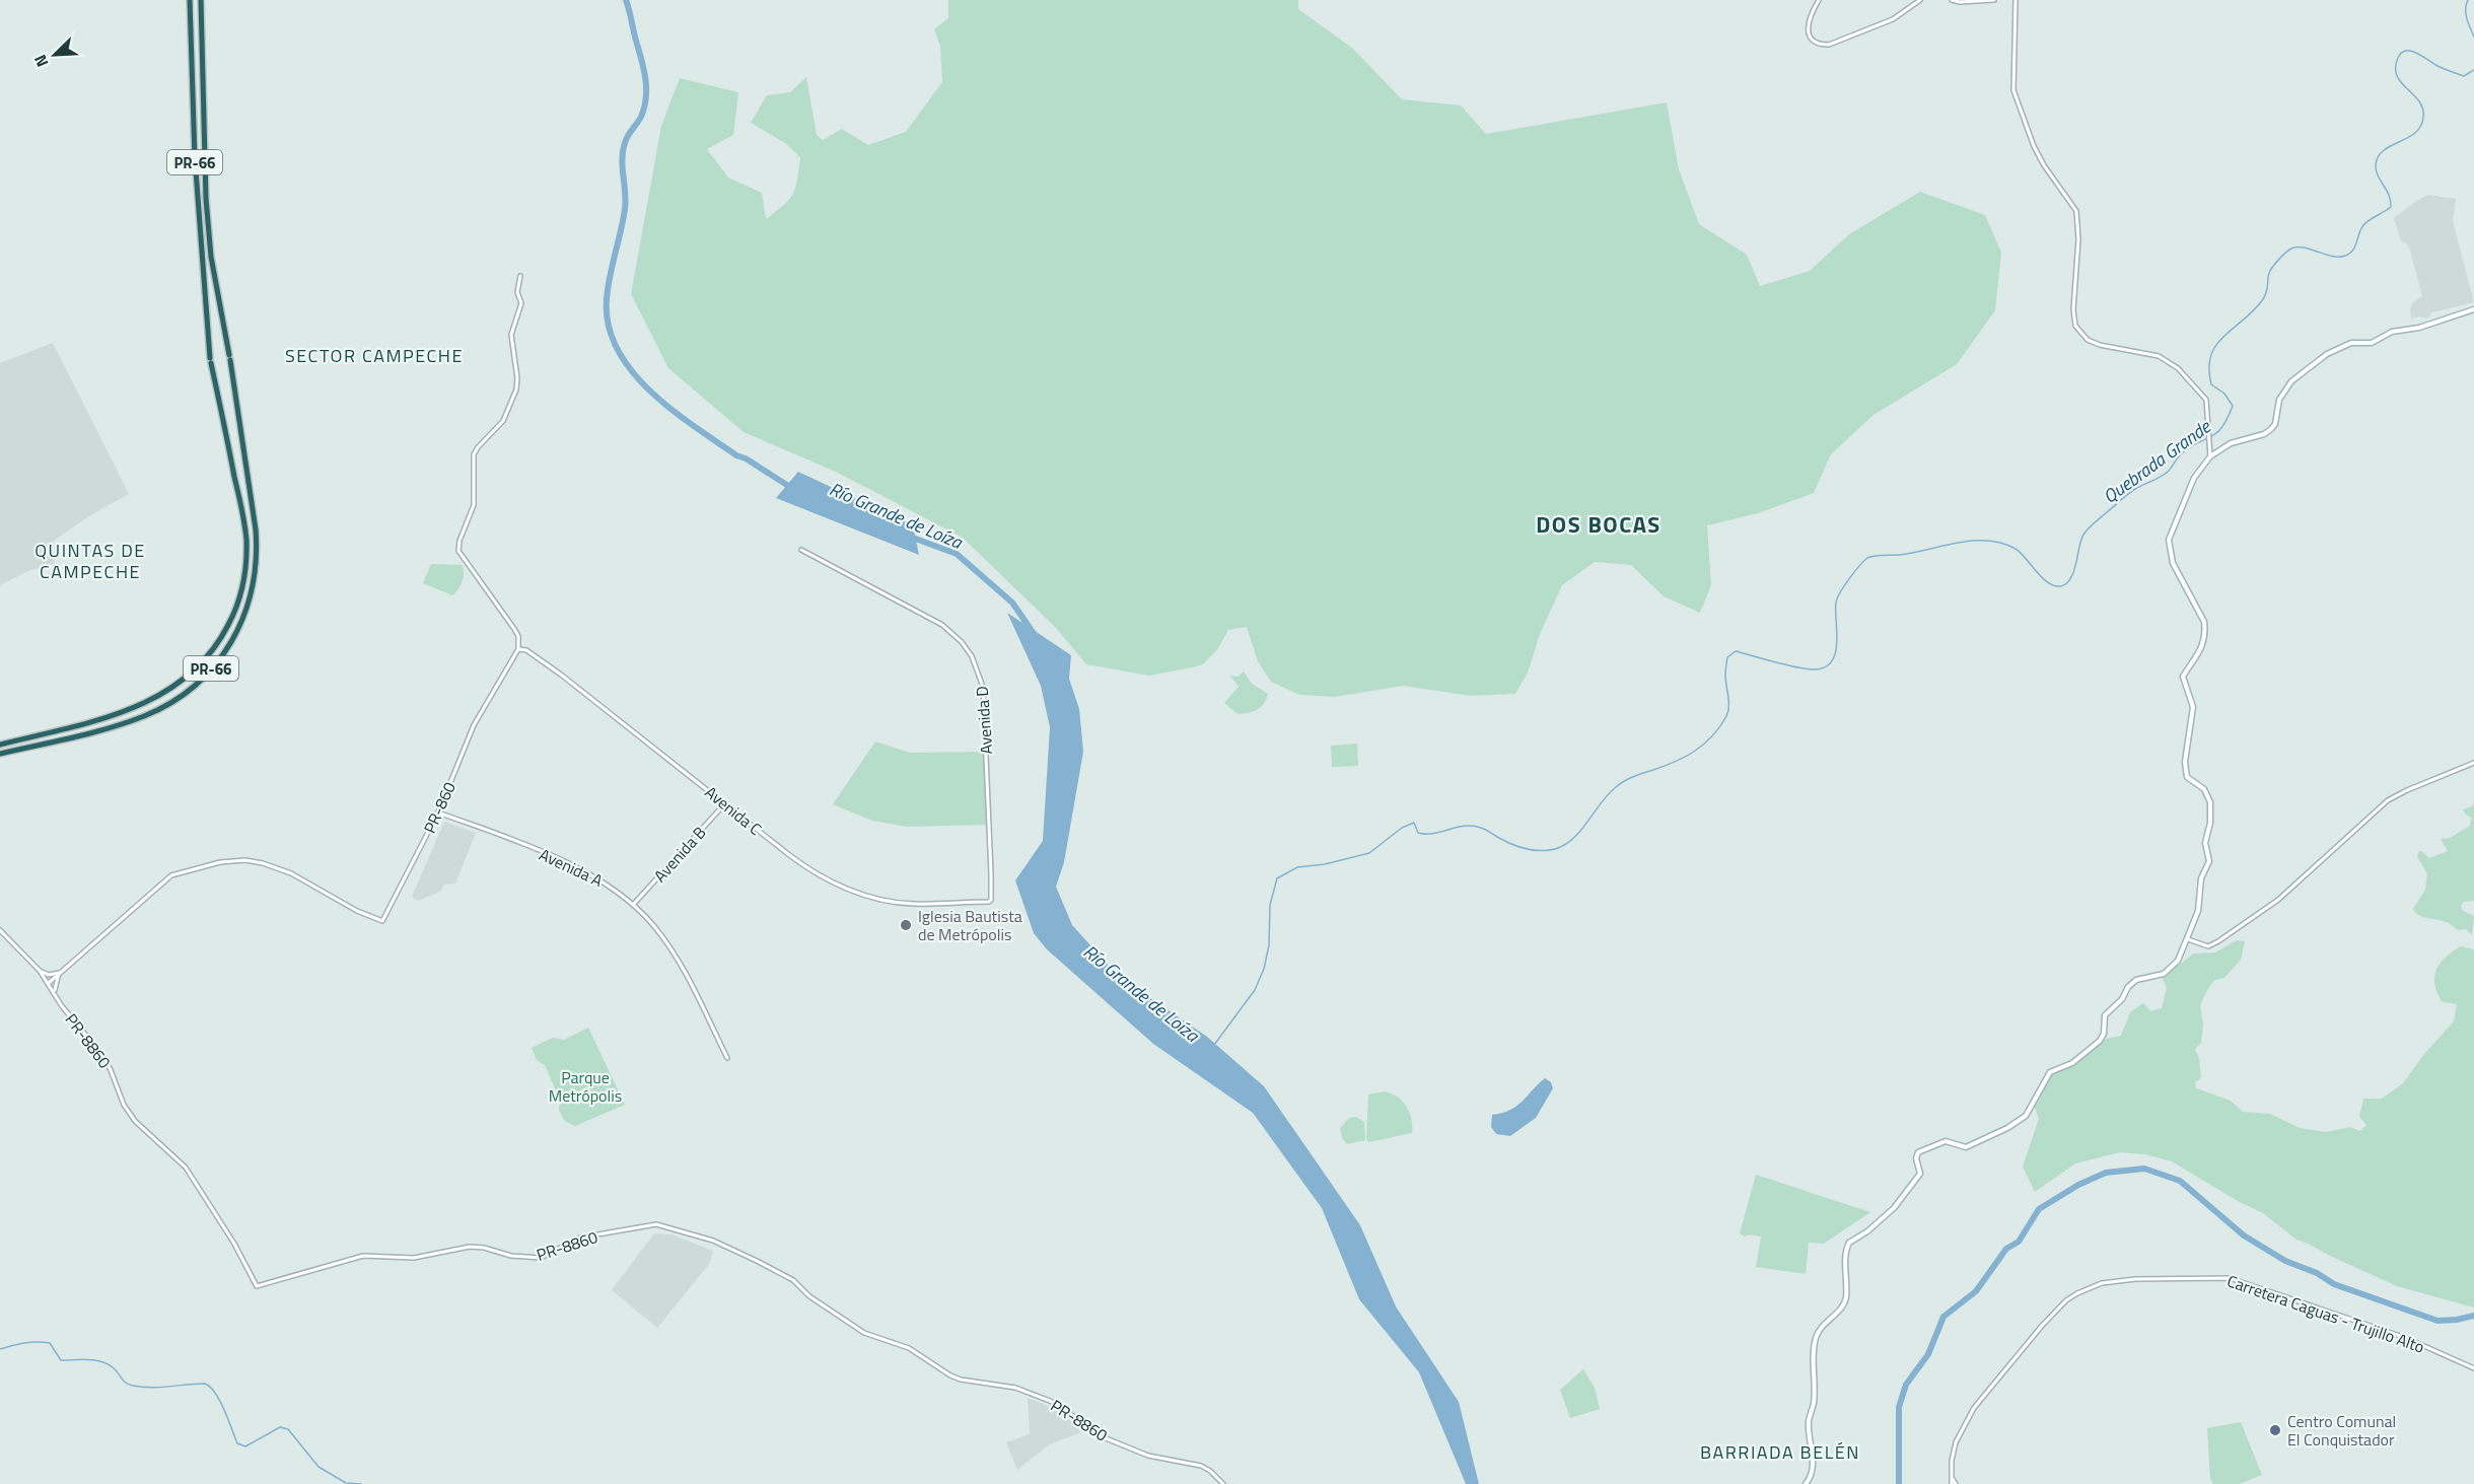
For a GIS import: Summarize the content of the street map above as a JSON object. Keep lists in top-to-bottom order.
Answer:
{
  "streets": {
    "highway": ["PR-66"],
    "street": [
      "Avenida D",
      "PR-860",
      "Avenida C",
      "Avenida B",
      "Avenida A",
      "PR-8860",
      "Carretera Caguas - Trujillo Alto"
    ]
  },
  "crossings": [
    ["Avenida D", "Avenida C"],
    ["PR-860", "Avenida C"],
    ["PR-860", "Avenida A"],
    ["PR-860", "PR-8860"],
    ["Avenida C", "Avenida B"],
    ["Avenida B", "Avenida A"]
  ],
  "districts": [
    "SECTOR CAMPECHE",
    "DOS BOCAS",
    "QUINTAS DE CAMPECHE",
    "BARRIADA BELÉN"
  ],
  "water": ["Quebrada Grande", "Río Grande de Loíza"],
  "parks": ["Parque Metrópolis"],
  "places": ["Iglesia Bautista de Metrópolis", "Centro Comunal El Conquistador"],
  "north": "bottom left"
}
